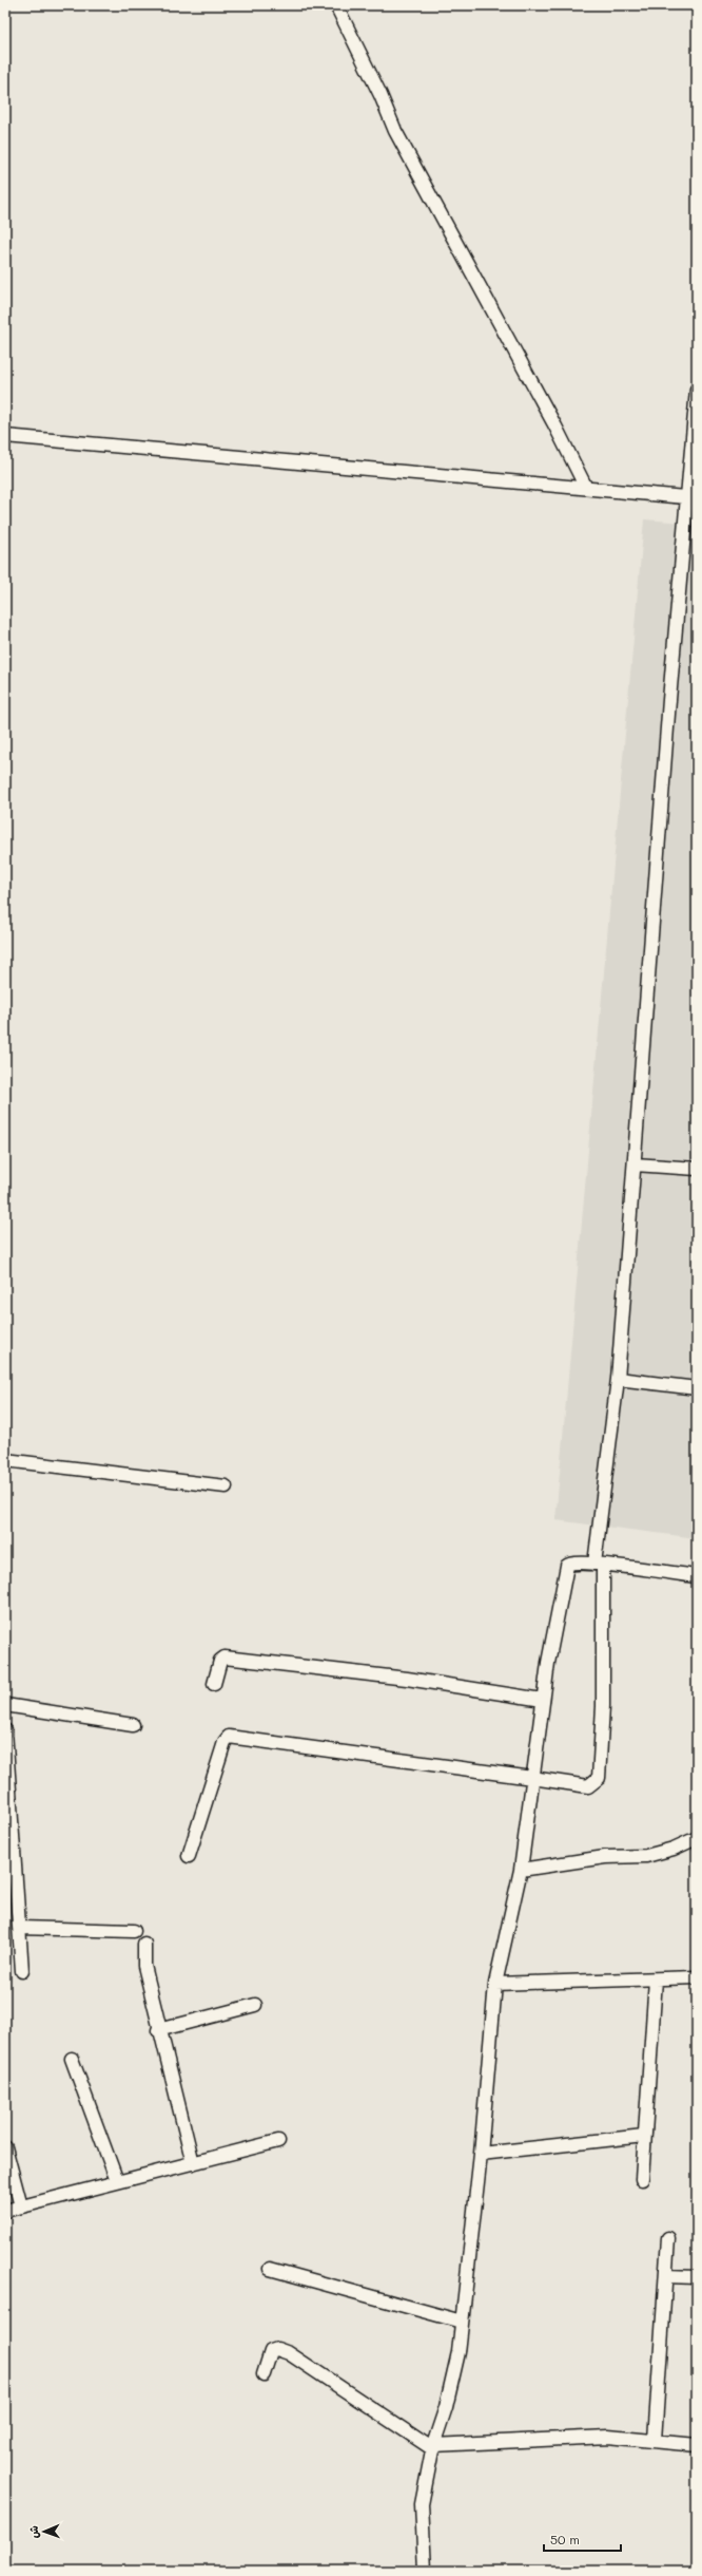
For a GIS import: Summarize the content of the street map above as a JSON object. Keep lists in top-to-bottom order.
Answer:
{
  "scale_bar": "50 m",
  "north": "left"
}
